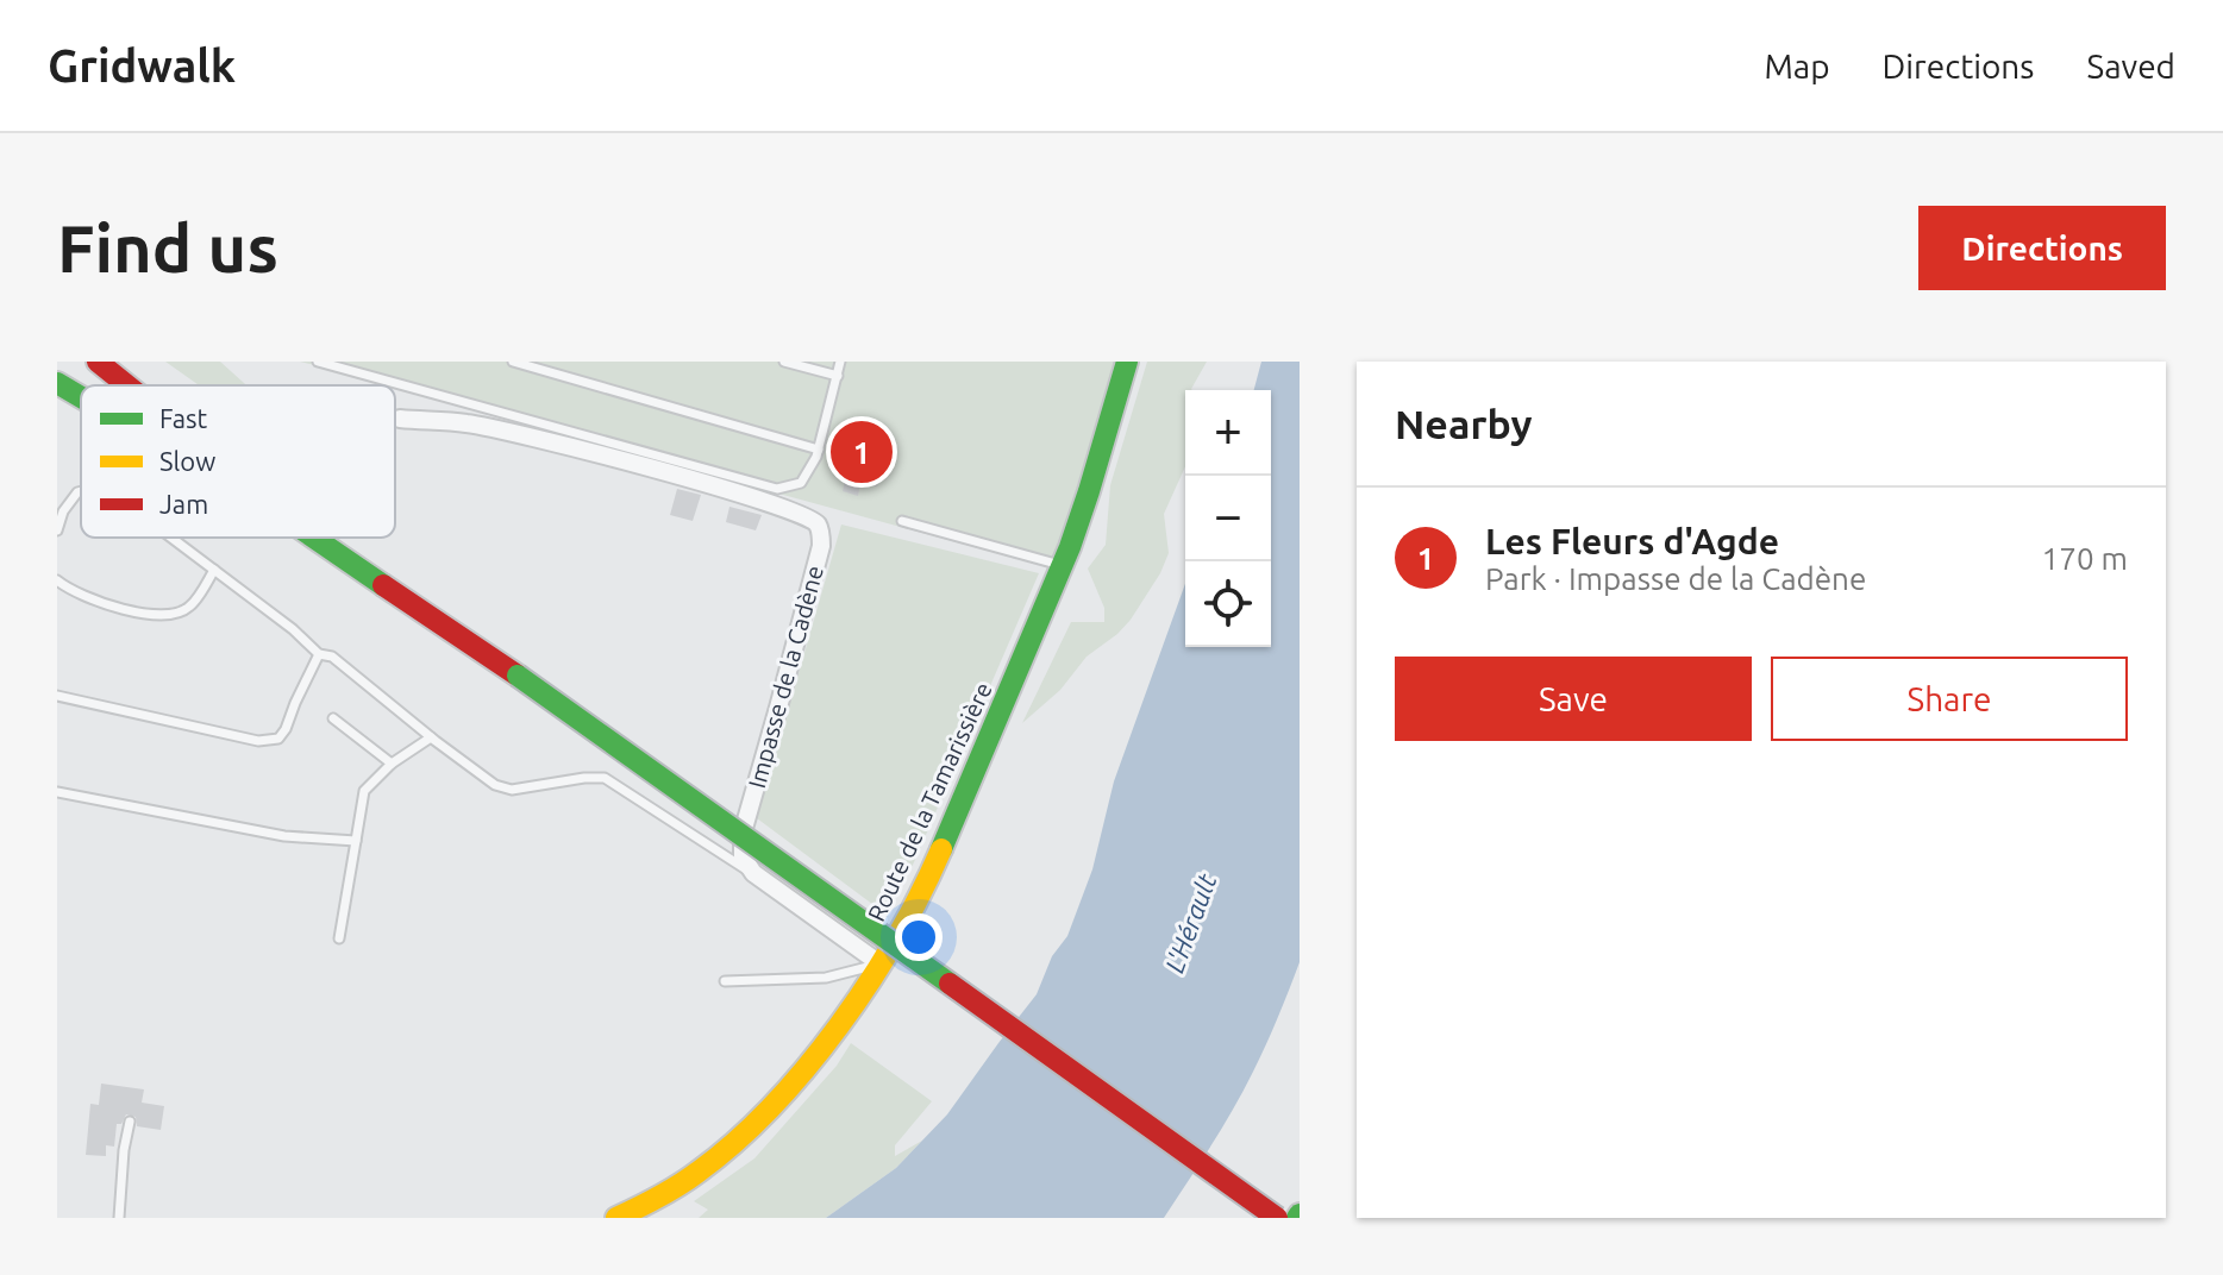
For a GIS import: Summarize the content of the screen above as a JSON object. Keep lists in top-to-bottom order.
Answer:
{
  "streets": {
    "main road": ["Route de la Tamarissière"],
    "street": ["Impasse de la Cadène"]
  },
  "water": ["L'Hérault"],
  "legend": ["Fast", "Slow", "Jam"],
  "page": {
    "header": "Gridwalk",
    "nav": ["Map", "Directions", "Saved"],
    "buttons": [
      "Directions",
      ["Save", "Share"]
    ],
    "title": "Find us",
    "heading": "Nearby",
    "map_buttons": ["+", "−"],
    "pins": "1",
    "list": [
      {
        "mark": "1",
        "name": "Les Fleurs d'Agde",
        "note": "Park · Impasse de la Cadène",
        "value": "170 m"
      }
    ]
  }
}
